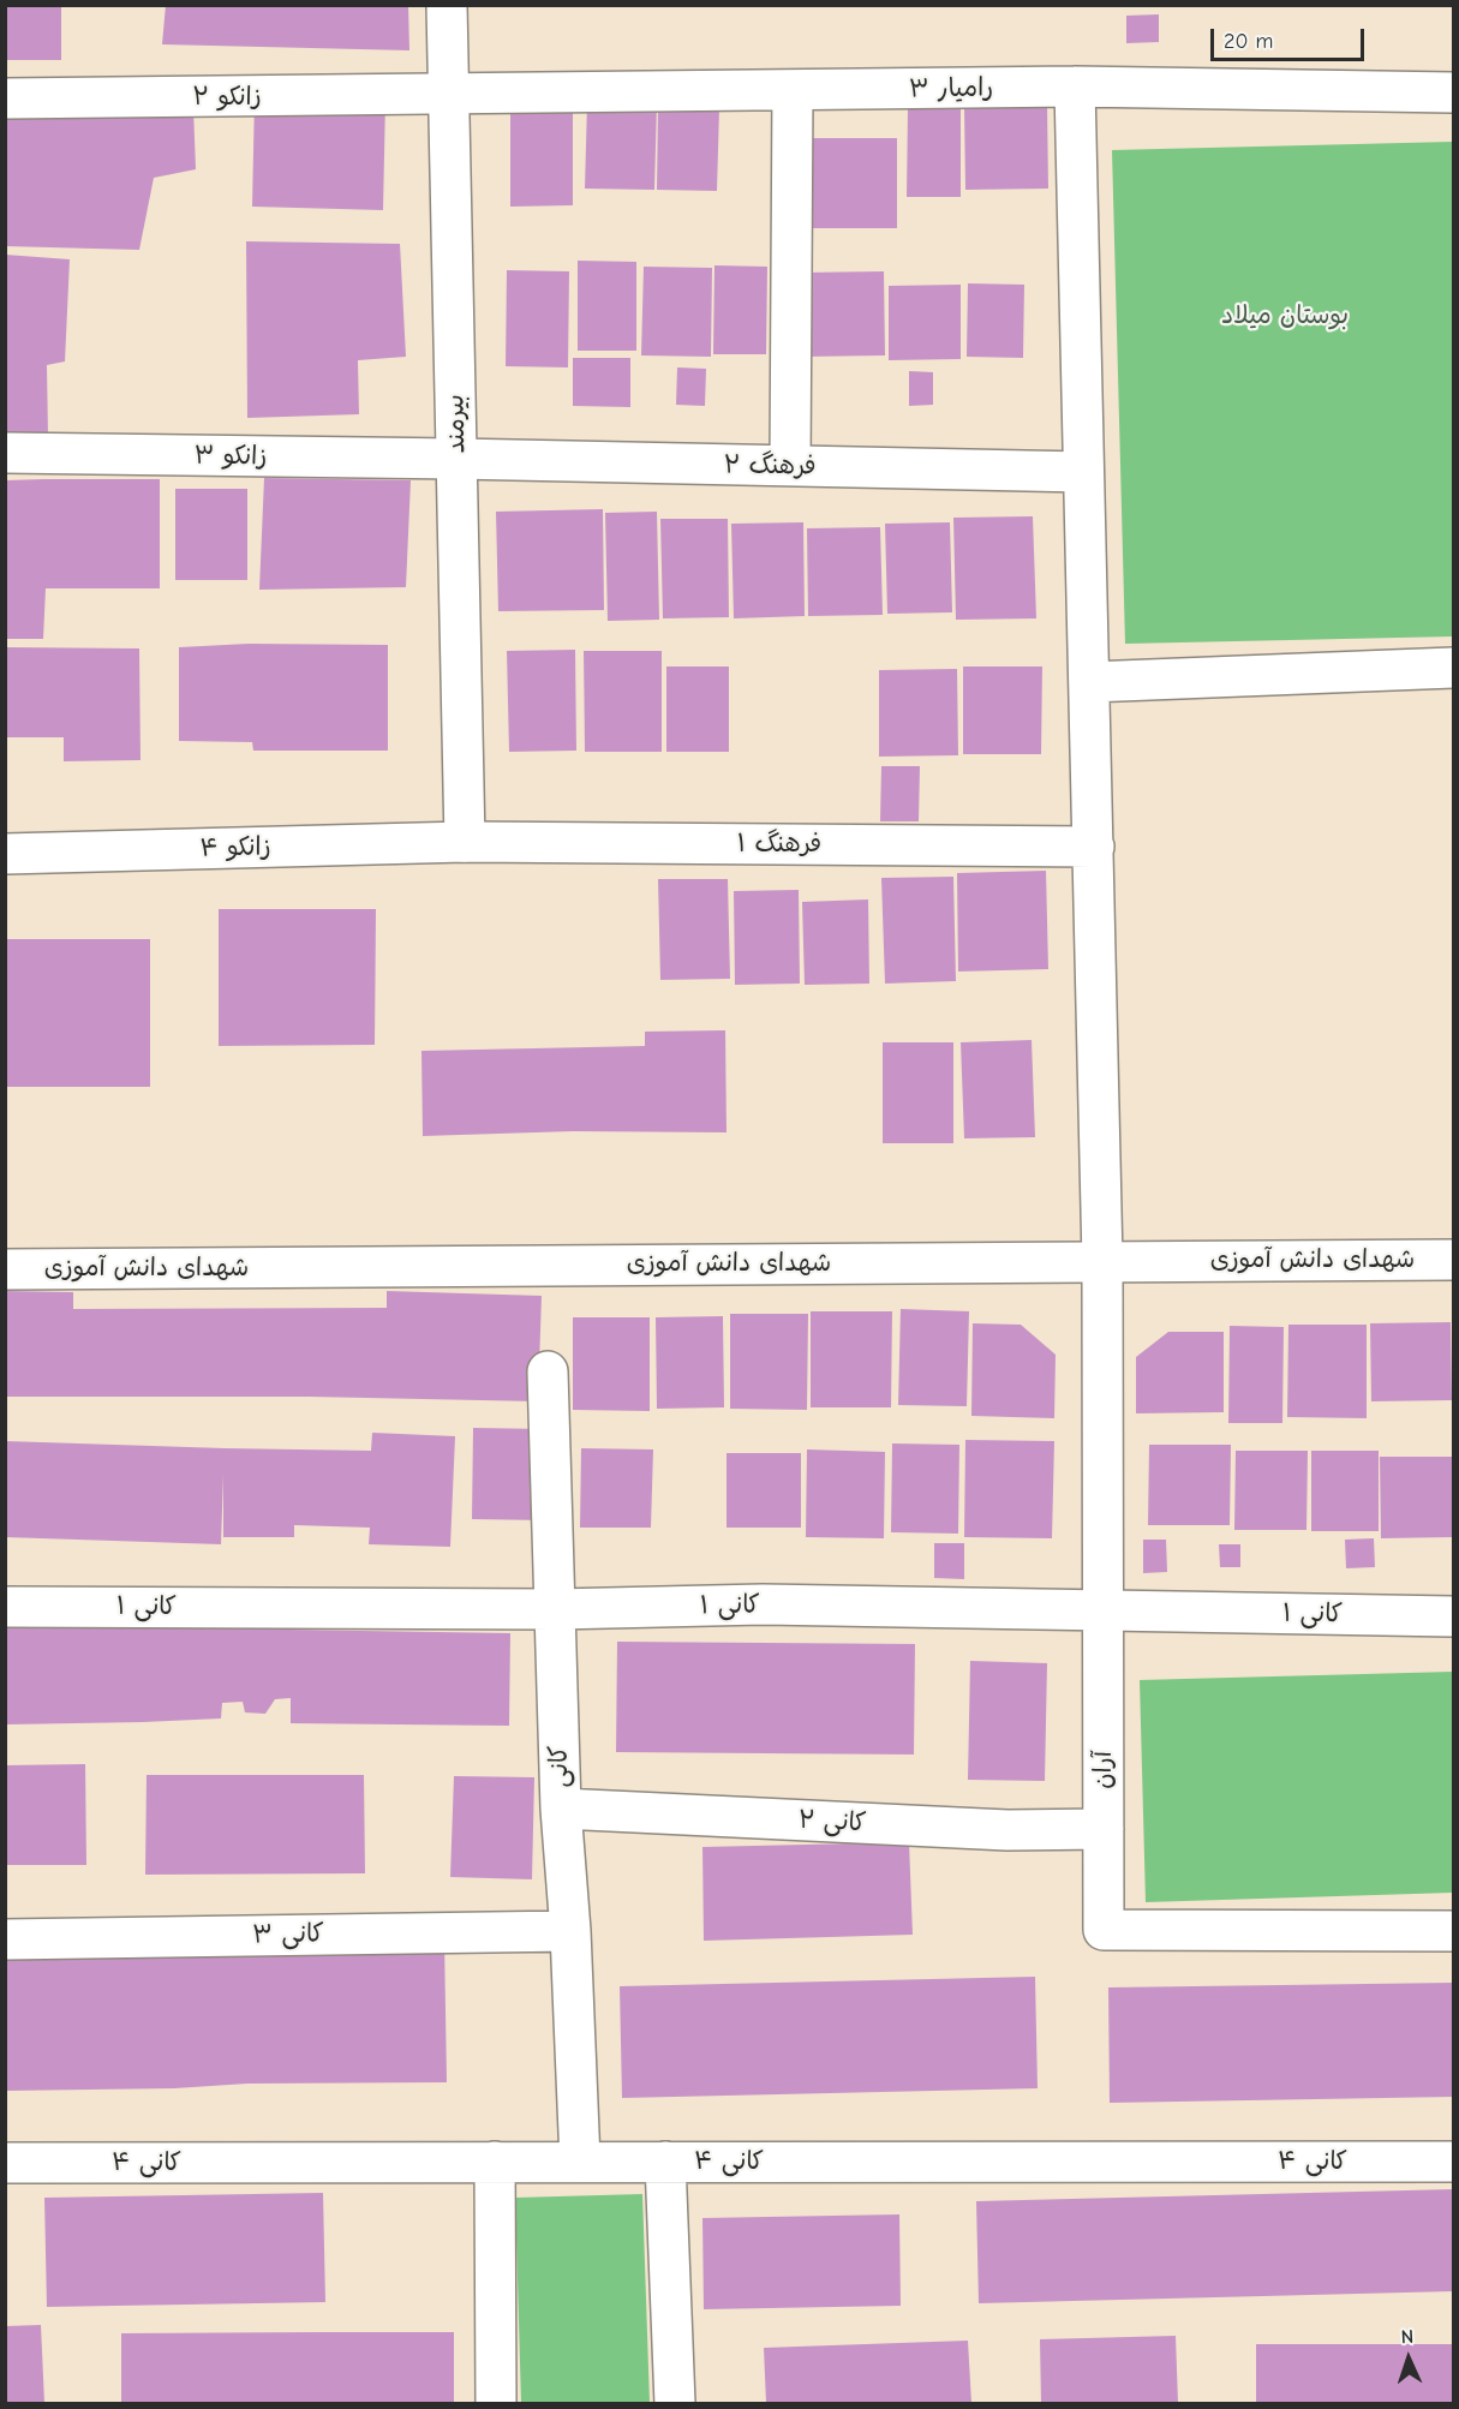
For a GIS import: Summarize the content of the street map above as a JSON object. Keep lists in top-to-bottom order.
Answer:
{
  "streets": {
    "street": [
      "رامیار ۳",
      "زانکو ۲",
      "بیرمند",
      "زانکو ۳",
      "فرهنگ ۲",
      "فرهنگ ۱",
      "زانکو ۴",
      "شهدای دانش آموزی",
      "کانی ۱",
      "کانی",
      "آران",
      "کانی ۲",
      "کانی ۳",
      "کانی ۴"
    ]
  },
  "crossings": [
    ["رامیار ۳", "زانکو ۲"],
    ["رامیار ۳", "بیرمند"],
    ["رامیار ۳", "آران"],
    ["زانکو ۲", "بیرمند"],
    ["بیرمند", "زانکو ۳"],
    ["بیرمند", "فرهنگ ۲"],
    ["بیرمند", "فرهنگ ۱"],
    ["بیرمند", "زانکو ۴"],
    ["زانکو ۳", "فرهنگ ۲"],
    ["فرهنگ ۲", "آران"],
    ["فرهنگ ۱", "زانکو ۴"],
    ["فرهنگ ۱", "آران"],
    ["شهدای دانش آموزی", "آران"],
    ["کانی ۱", "کانی"],
    ["کانی ۱", "آران"],
    ["کانی", "کانی ۲"],
    ["کانی", "کانی ۳"],
    ["کانی", "کانی ۴"],
    ["آران", "کانی ۲"]
  ],
  "parks": ["بوستان میلاد"],
  "scale_bar": "20 m",
  "north": "top"
}
